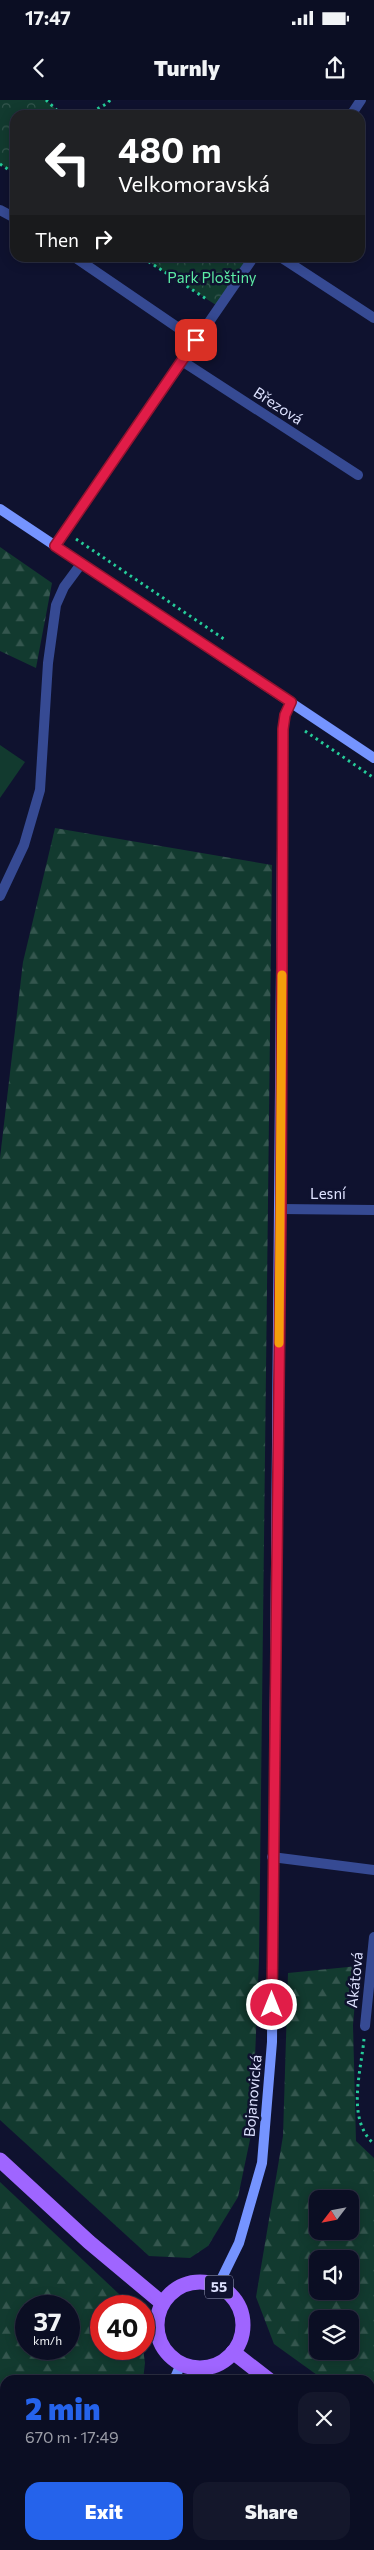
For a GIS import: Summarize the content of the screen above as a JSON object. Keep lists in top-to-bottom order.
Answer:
{
  "streets": {
    "main road": ["55"],
    "street": [
      "Březová",
      "Lesní",
      "Akátová",
      "Bojanovická"
    ]
  },
  "crossings": [
    ["Lesní", "Bojanovická"],
    ["Bojanovická", "55"]
  ],
  "parks": ["Park Ploštiny"],
  "north": "bottom left",
  "page": {
    "status": "17:47",
    "header": "Turnly",
    "turn": ["480 m", "Velkomoravská"],
    "then": "Then",
    "speed": "37 km/h",
    "limit": "40",
    "heading": ["2 min", "670 m · 17:49"],
    "buttons": ["Exit", "Share"]
  }
}
